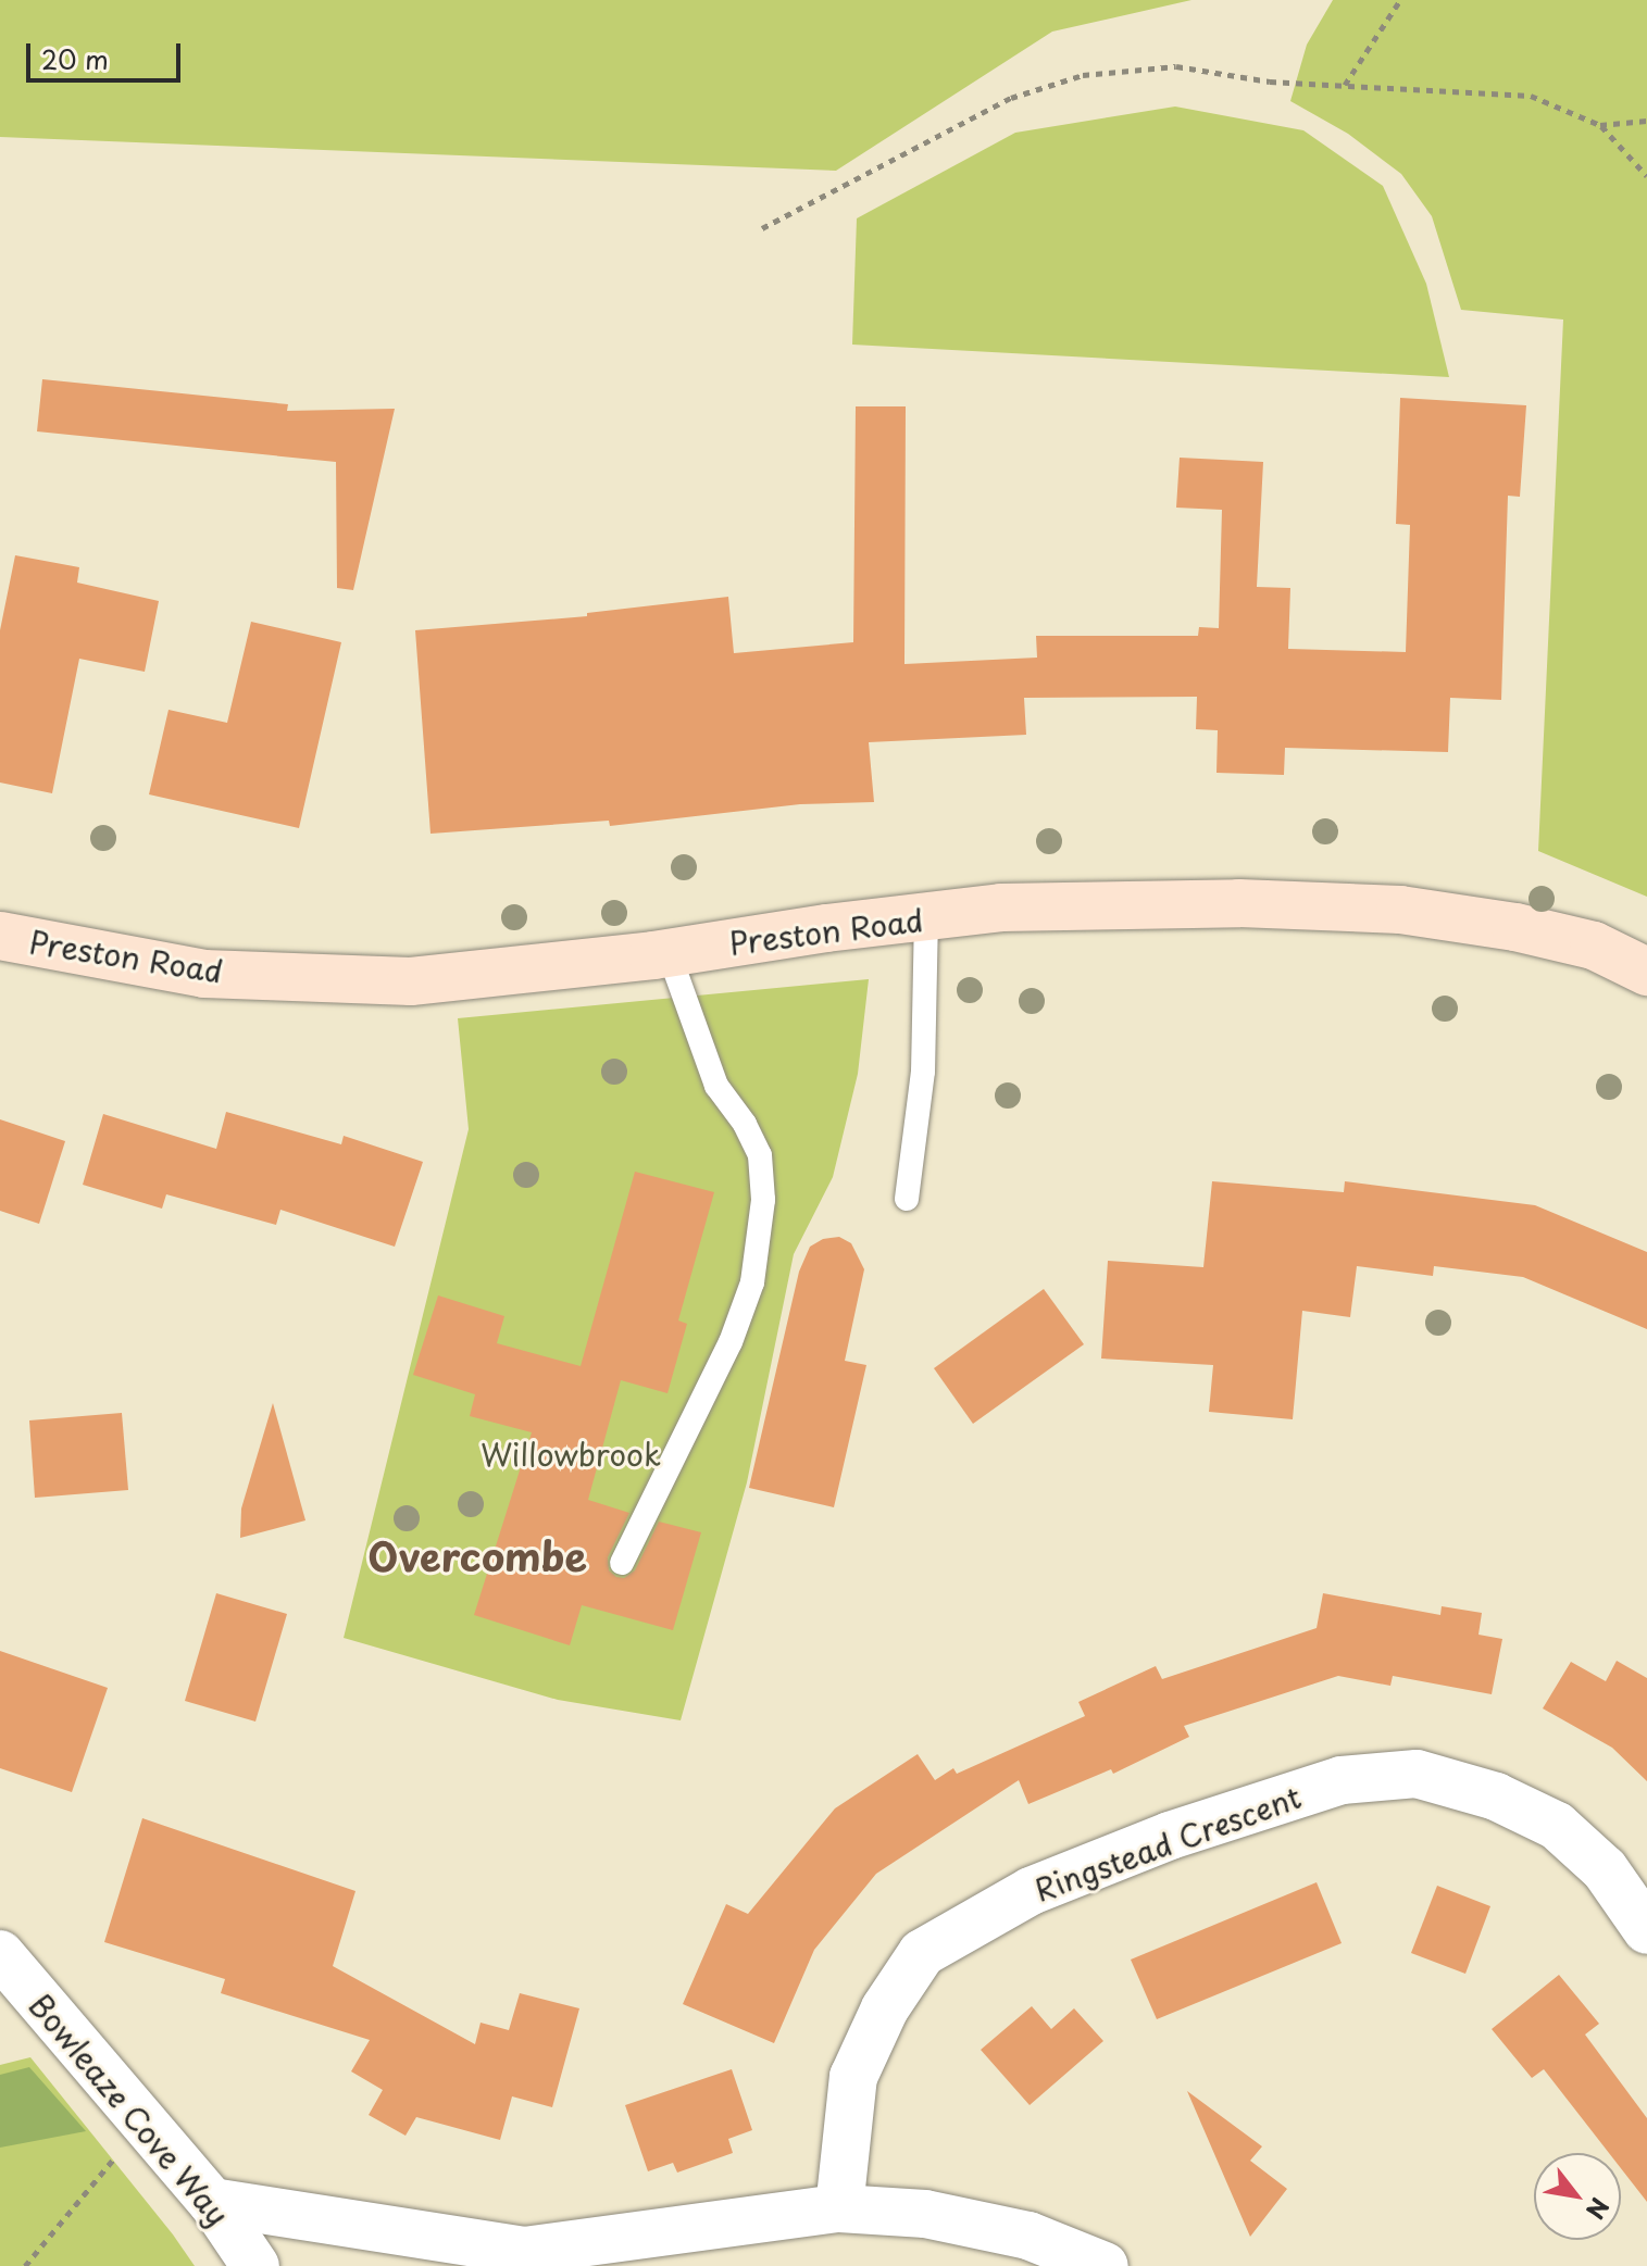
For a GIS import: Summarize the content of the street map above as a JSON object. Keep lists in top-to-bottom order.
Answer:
{
  "streets": {
    "main road": ["Preston Road"],
    "street": ["Ringstead Crescent", "Bowleaze Cove Way"]
  },
  "districts": ["Overcombe"],
  "parks": ["Willowbrook"],
  "scale_bar": "20 m",
  "north": "bottom right"
}
